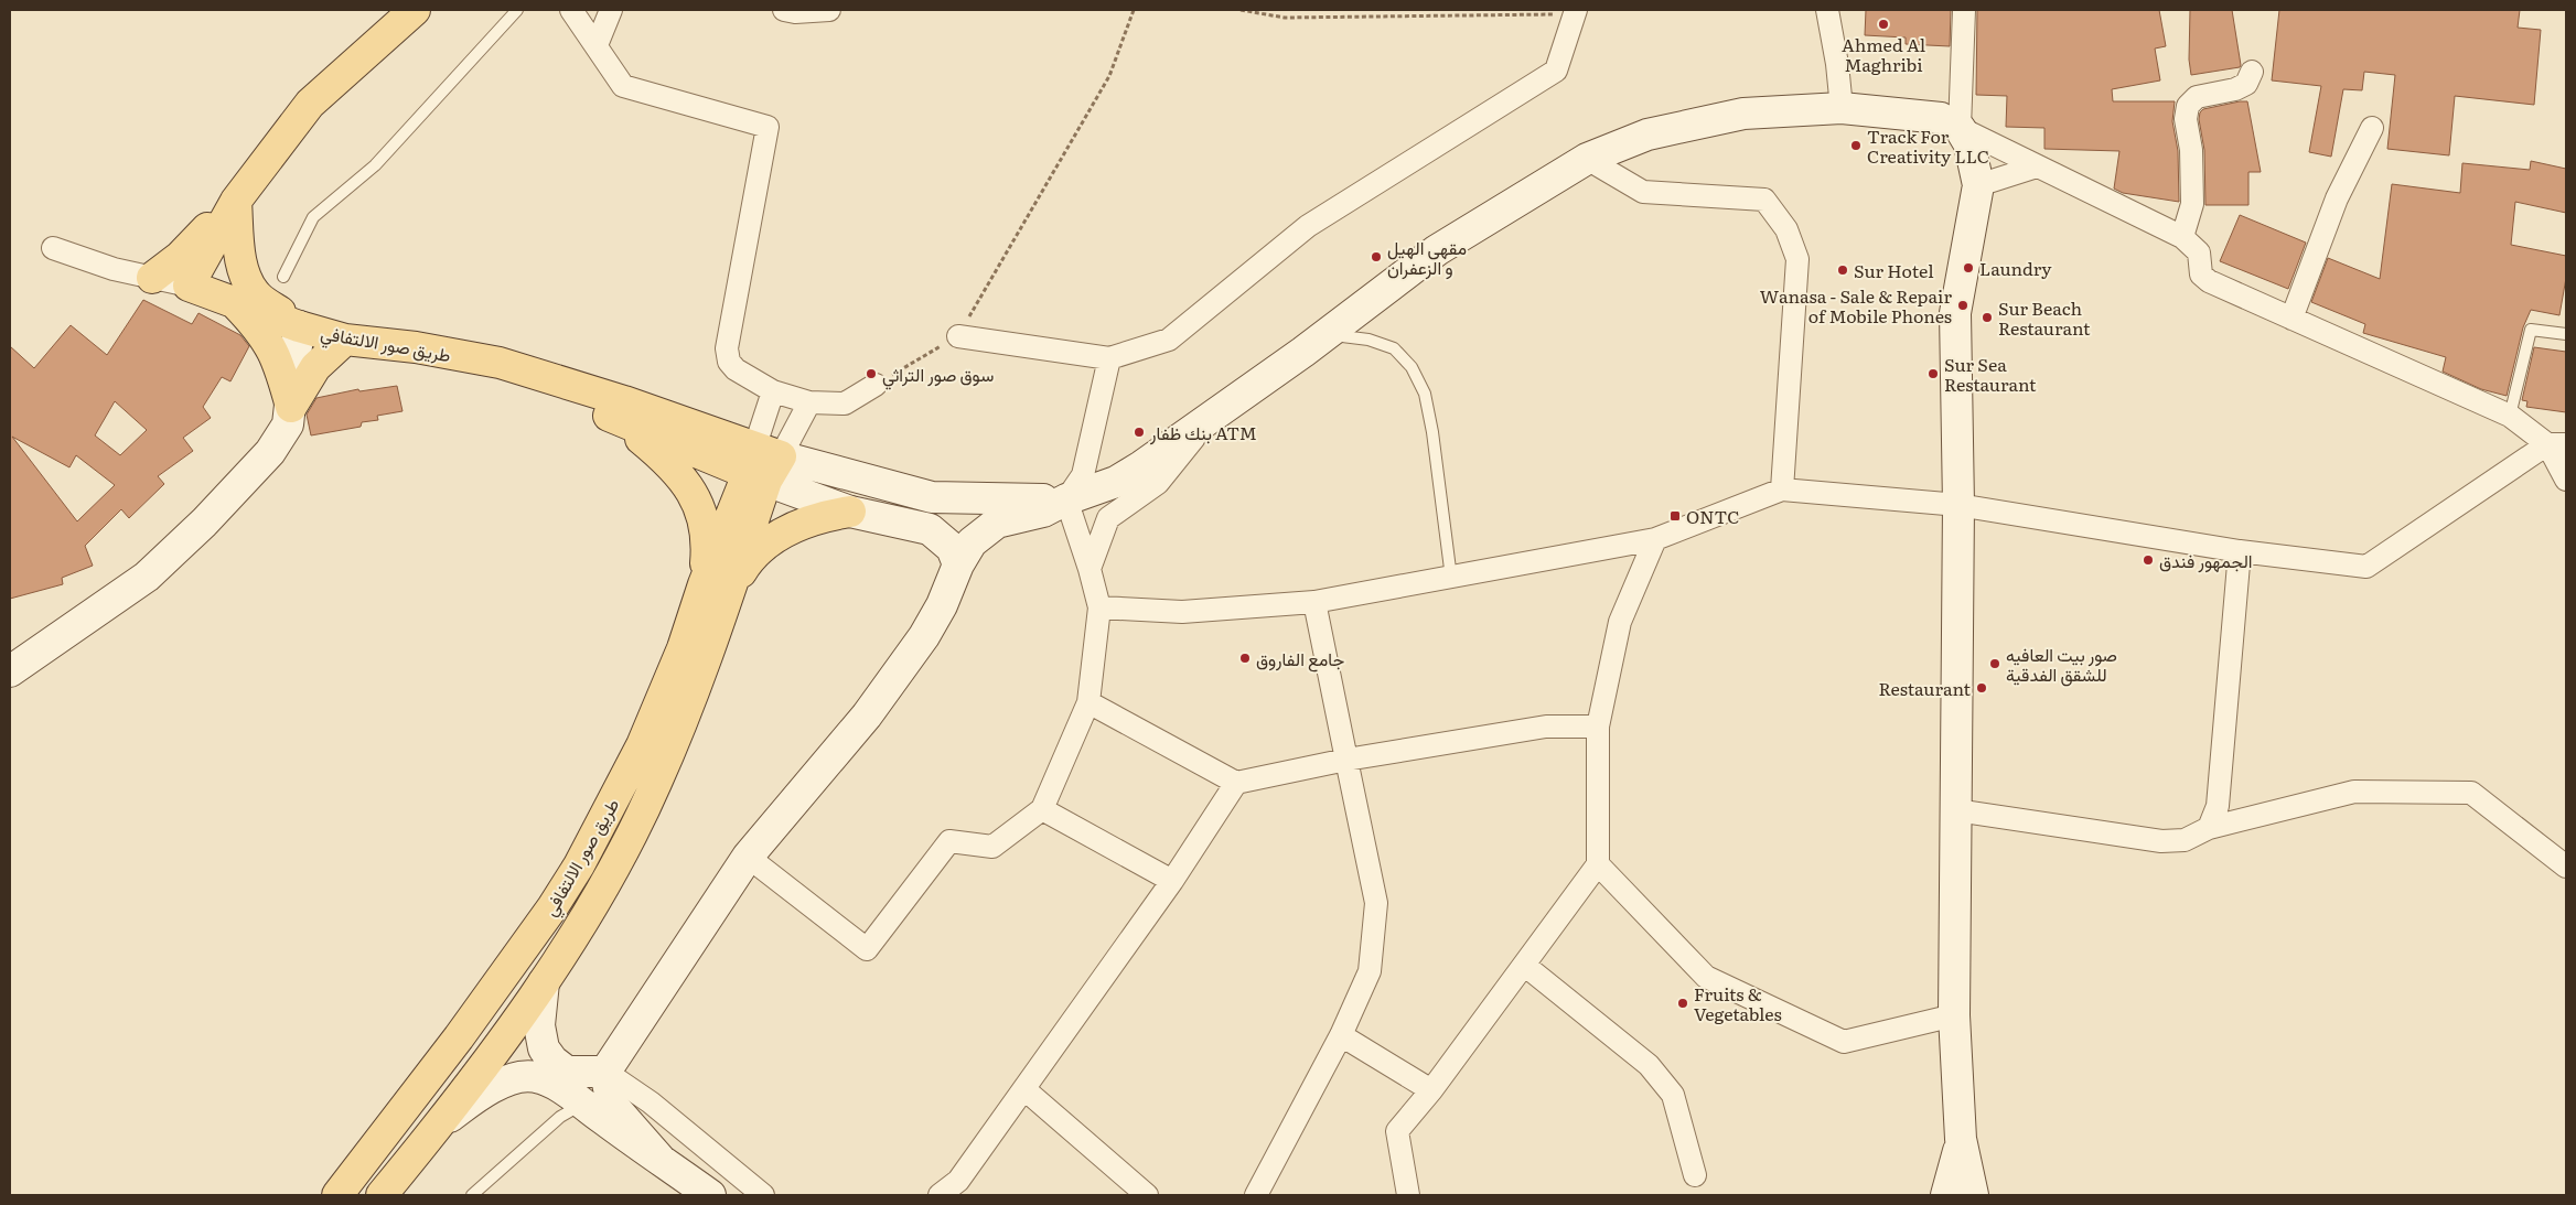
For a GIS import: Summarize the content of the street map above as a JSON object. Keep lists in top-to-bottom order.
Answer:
{
  "streets": {
    "main road": ["طريق صور الالتفافي"]
  },
  "places": {
    "other": [
      "Ahmed Al Maghribi",
      "Track For Creativity LLC",
      "مقهى الهيل و الزعفران",
      "Laundry",
      "Sur Hotel",
      "Wanasa - Sale & Repair of Mobile Phones",
      "Sur Beach Restaurant",
      "سوق صور التراثي",
      "Sur Sea Restaurant",
      "بنك ظفار ATM",
      "الجمهور فندق",
      "جامع الفاروق",
      "صور بيت العافيه للشقق الفدقية",
      "Restaurant",
      "Fruits & Vegetables"
    ],
    "transit": ["ONTC"]
  }
}
